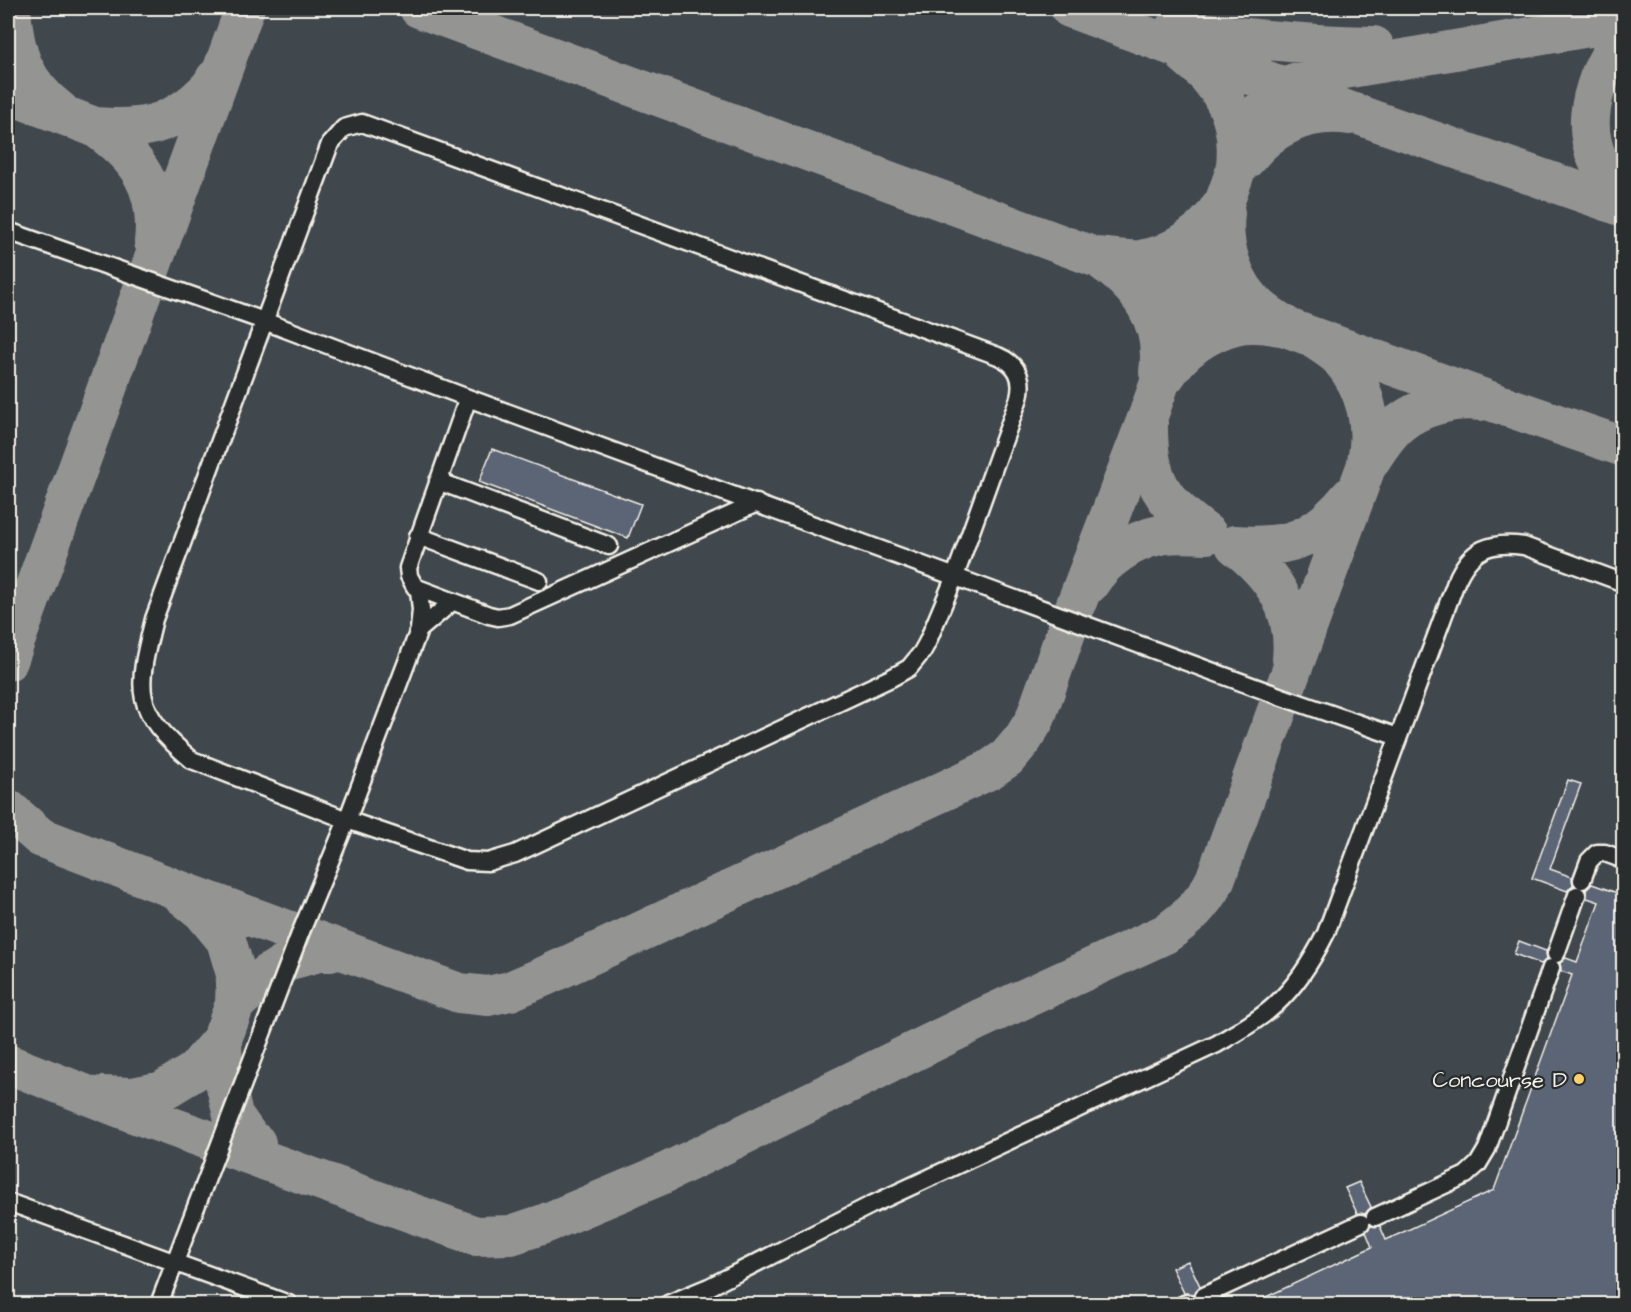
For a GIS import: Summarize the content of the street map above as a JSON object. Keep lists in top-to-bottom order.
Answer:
{
  "places": ["Concourse D"]
}
